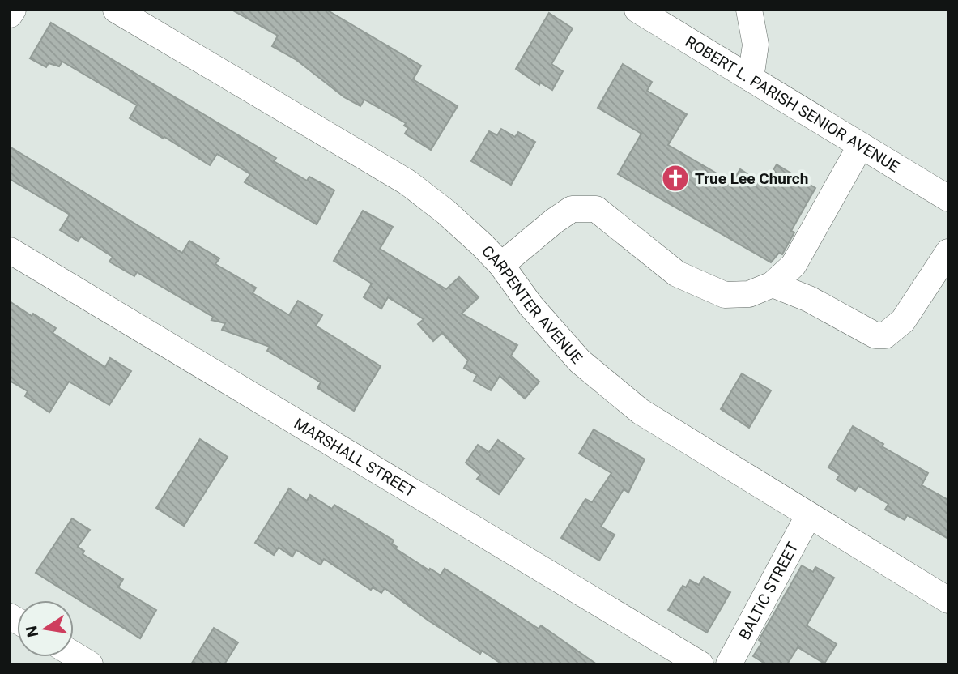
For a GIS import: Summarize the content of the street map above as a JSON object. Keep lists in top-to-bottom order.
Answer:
{
  "streets": {
    "street": [
      "ROBERT L. PARISH SENIOR AVENUE",
      "CARPENTER AVENUE",
      "MARSHALL STREET",
      "BALTIC STREET"
    ]
  },
  "crossings": [
    ["CARPENTER AVENUE", "BALTIC STREET"]
  ],
  "places": {
    "church": ["True Lee Church"]
  },
  "north": "left"
}
